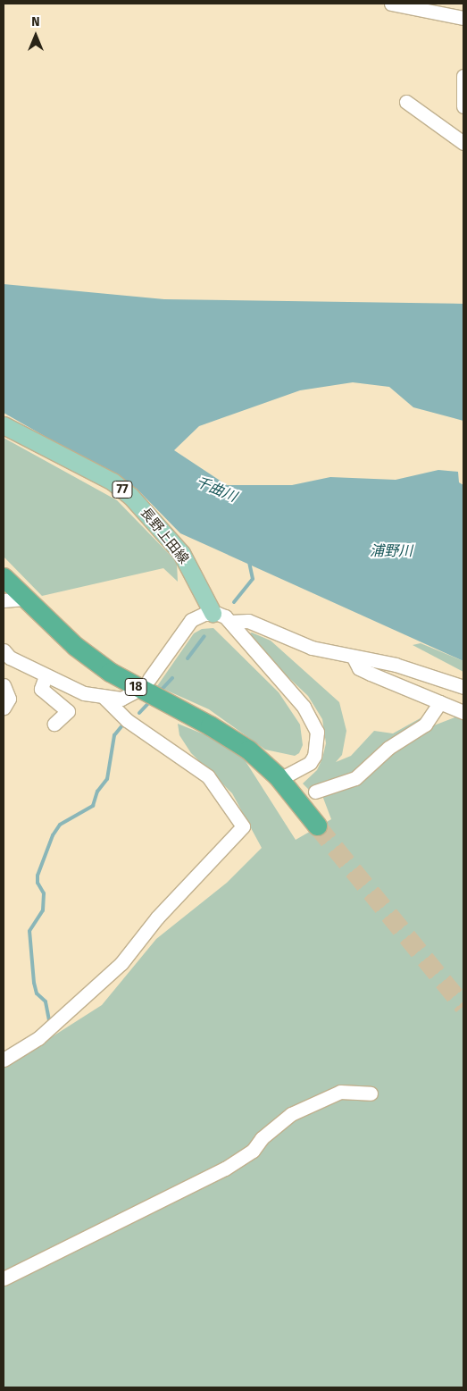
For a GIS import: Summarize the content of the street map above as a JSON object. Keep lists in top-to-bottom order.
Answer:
{
  "streets": {
    "highway": ["18"],
    "main road": ["77", "長野上田線"]
  },
  "water": ["千曲川", "浦野川"],
  "north": "top"
}
